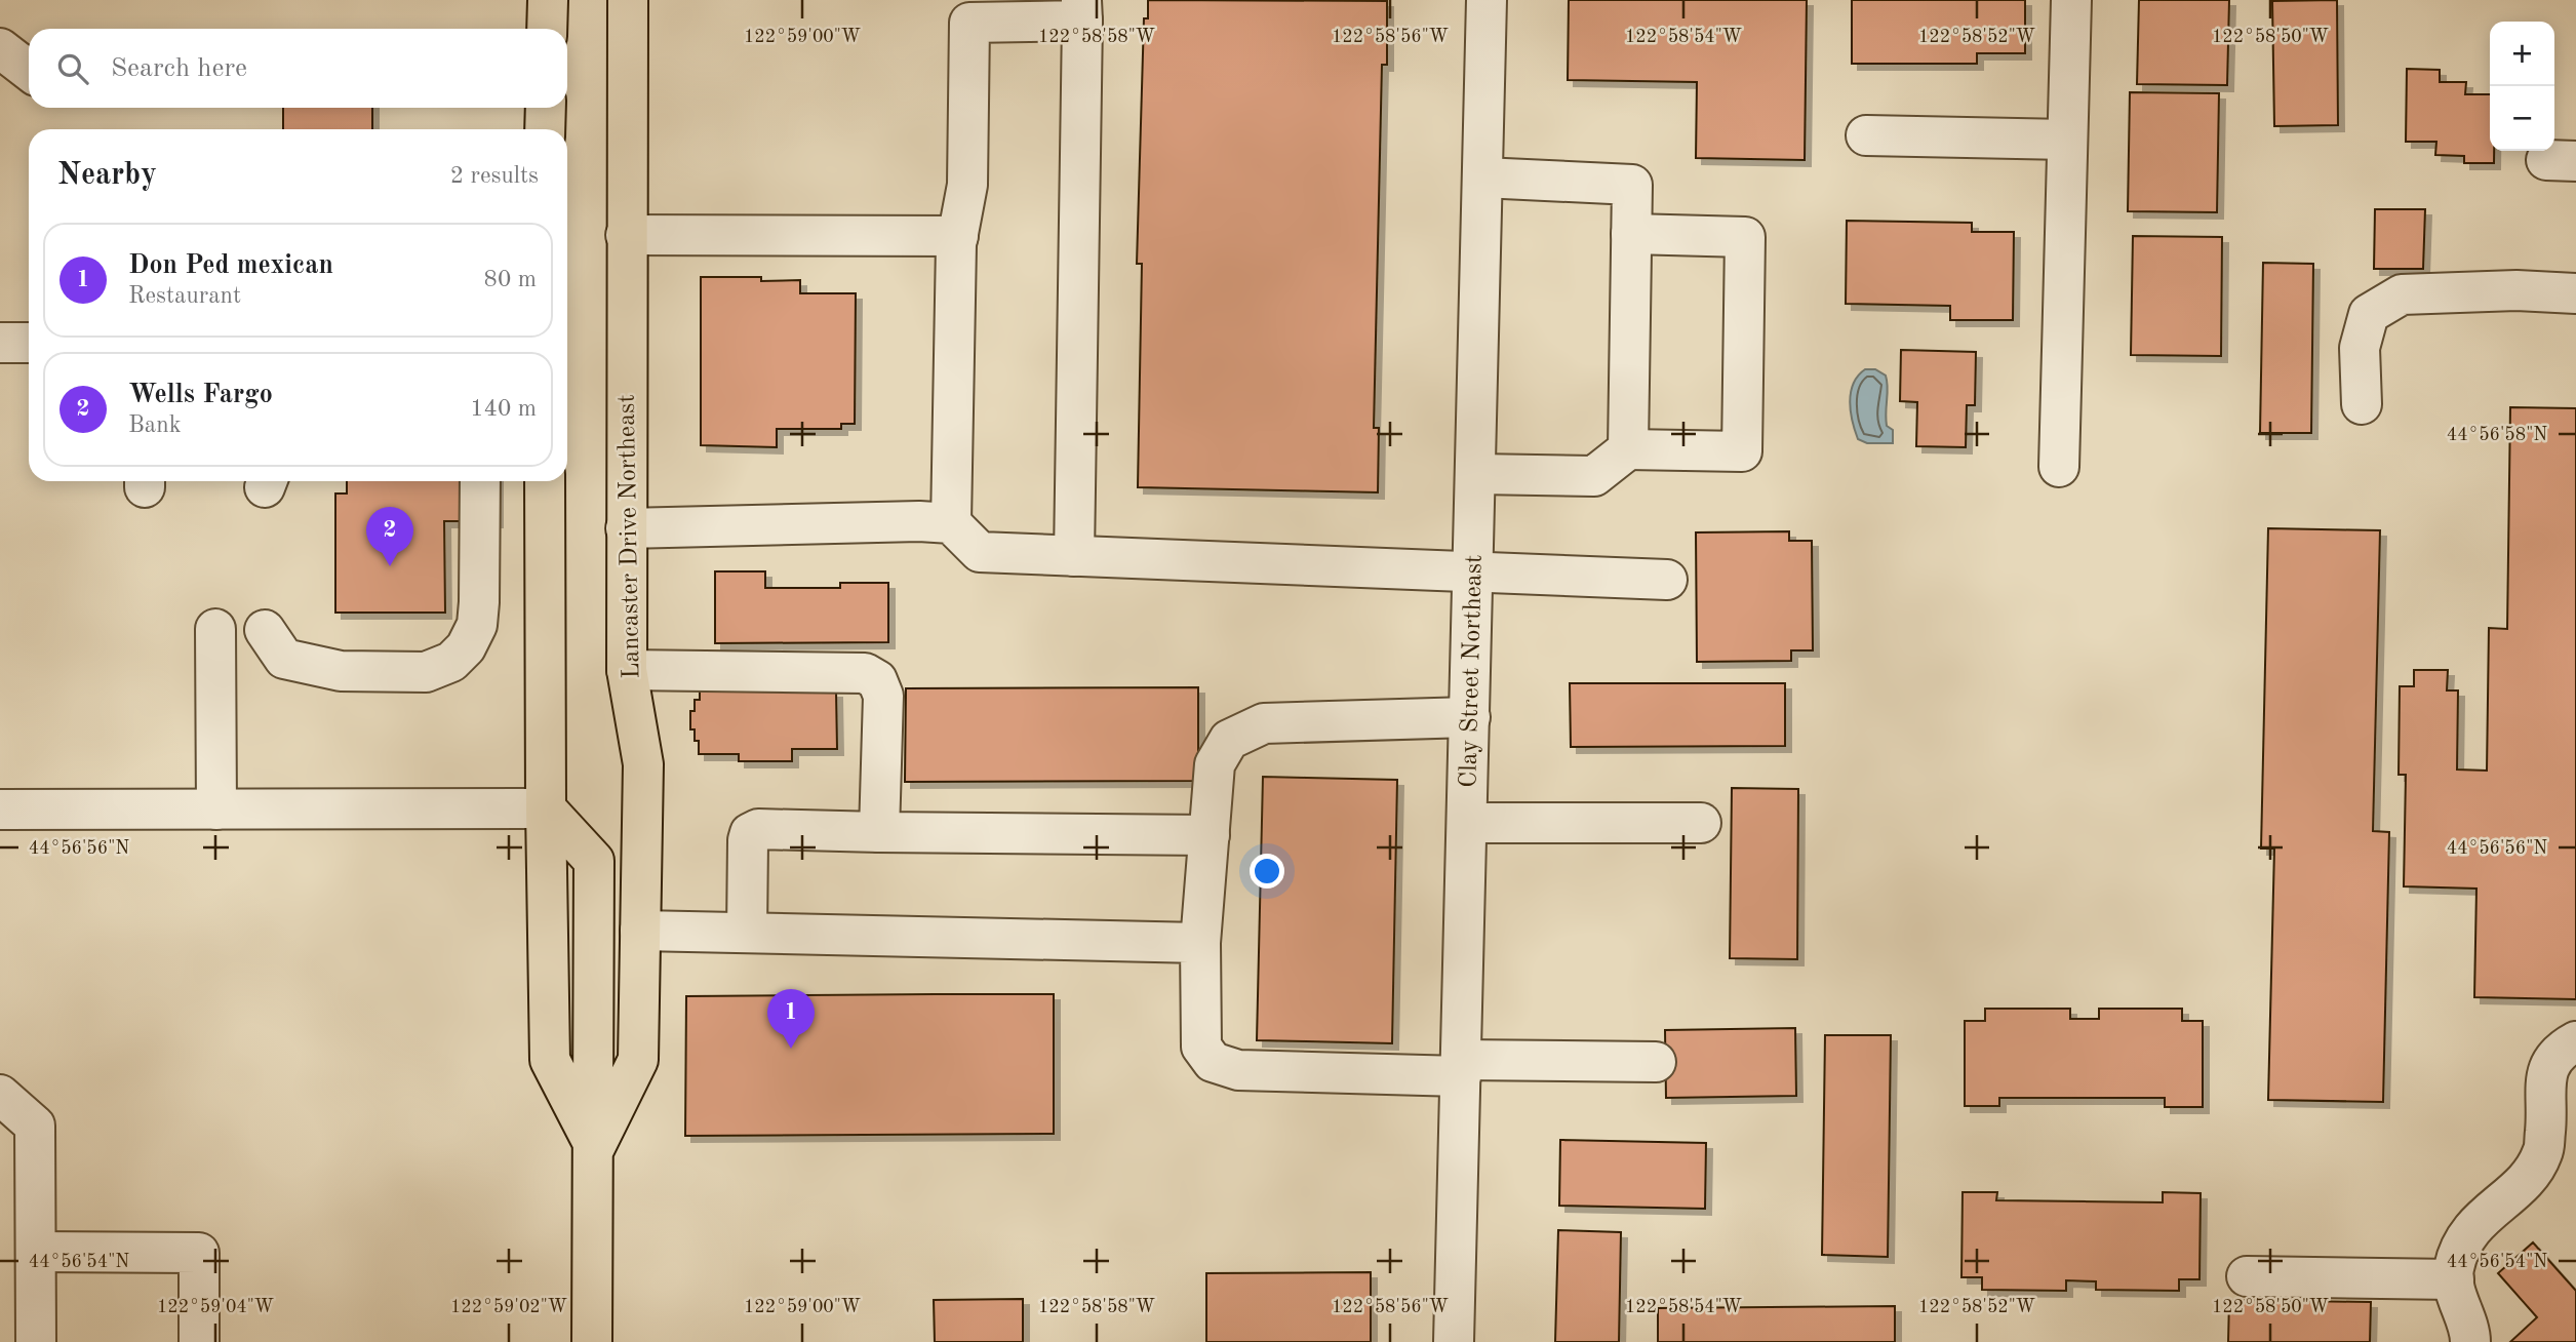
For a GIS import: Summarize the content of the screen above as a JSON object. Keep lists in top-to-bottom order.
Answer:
{
  "streets": {
    "main road": ["Lancaster Drive Northeast"],
    "street": ["Clay Street Northeast"]
  },
  "page": {
    "map_buttons": ["+", "−"],
    "search": "Search here",
    "heading": ["Nearby", "2 results"],
    "list": [
      {
        "mark": "1",
        "name": "Don Ped mexican",
        "note": "Restaurant",
        "value": "80 m"
      },
      {
        "mark": "2",
        "name": "Wells Fargo",
        "note": "Bank",
        "value": "140 m"
      }
    ],
    "pins": ["2", "1"]
  },
  "coordinates": [
    "122°59'00\"W",
    "122°58'58\"W",
    "122°58'56\"W",
    "122°58'54\"W",
    "122°58'52\"W",
    "122°58'50\"W",
    "44°56'58\"N",
    "44°56'56\"N",
    "44°56'54\"N",
    "122°59'04\"W",
    "122°59'02\"W"
  ]
}
